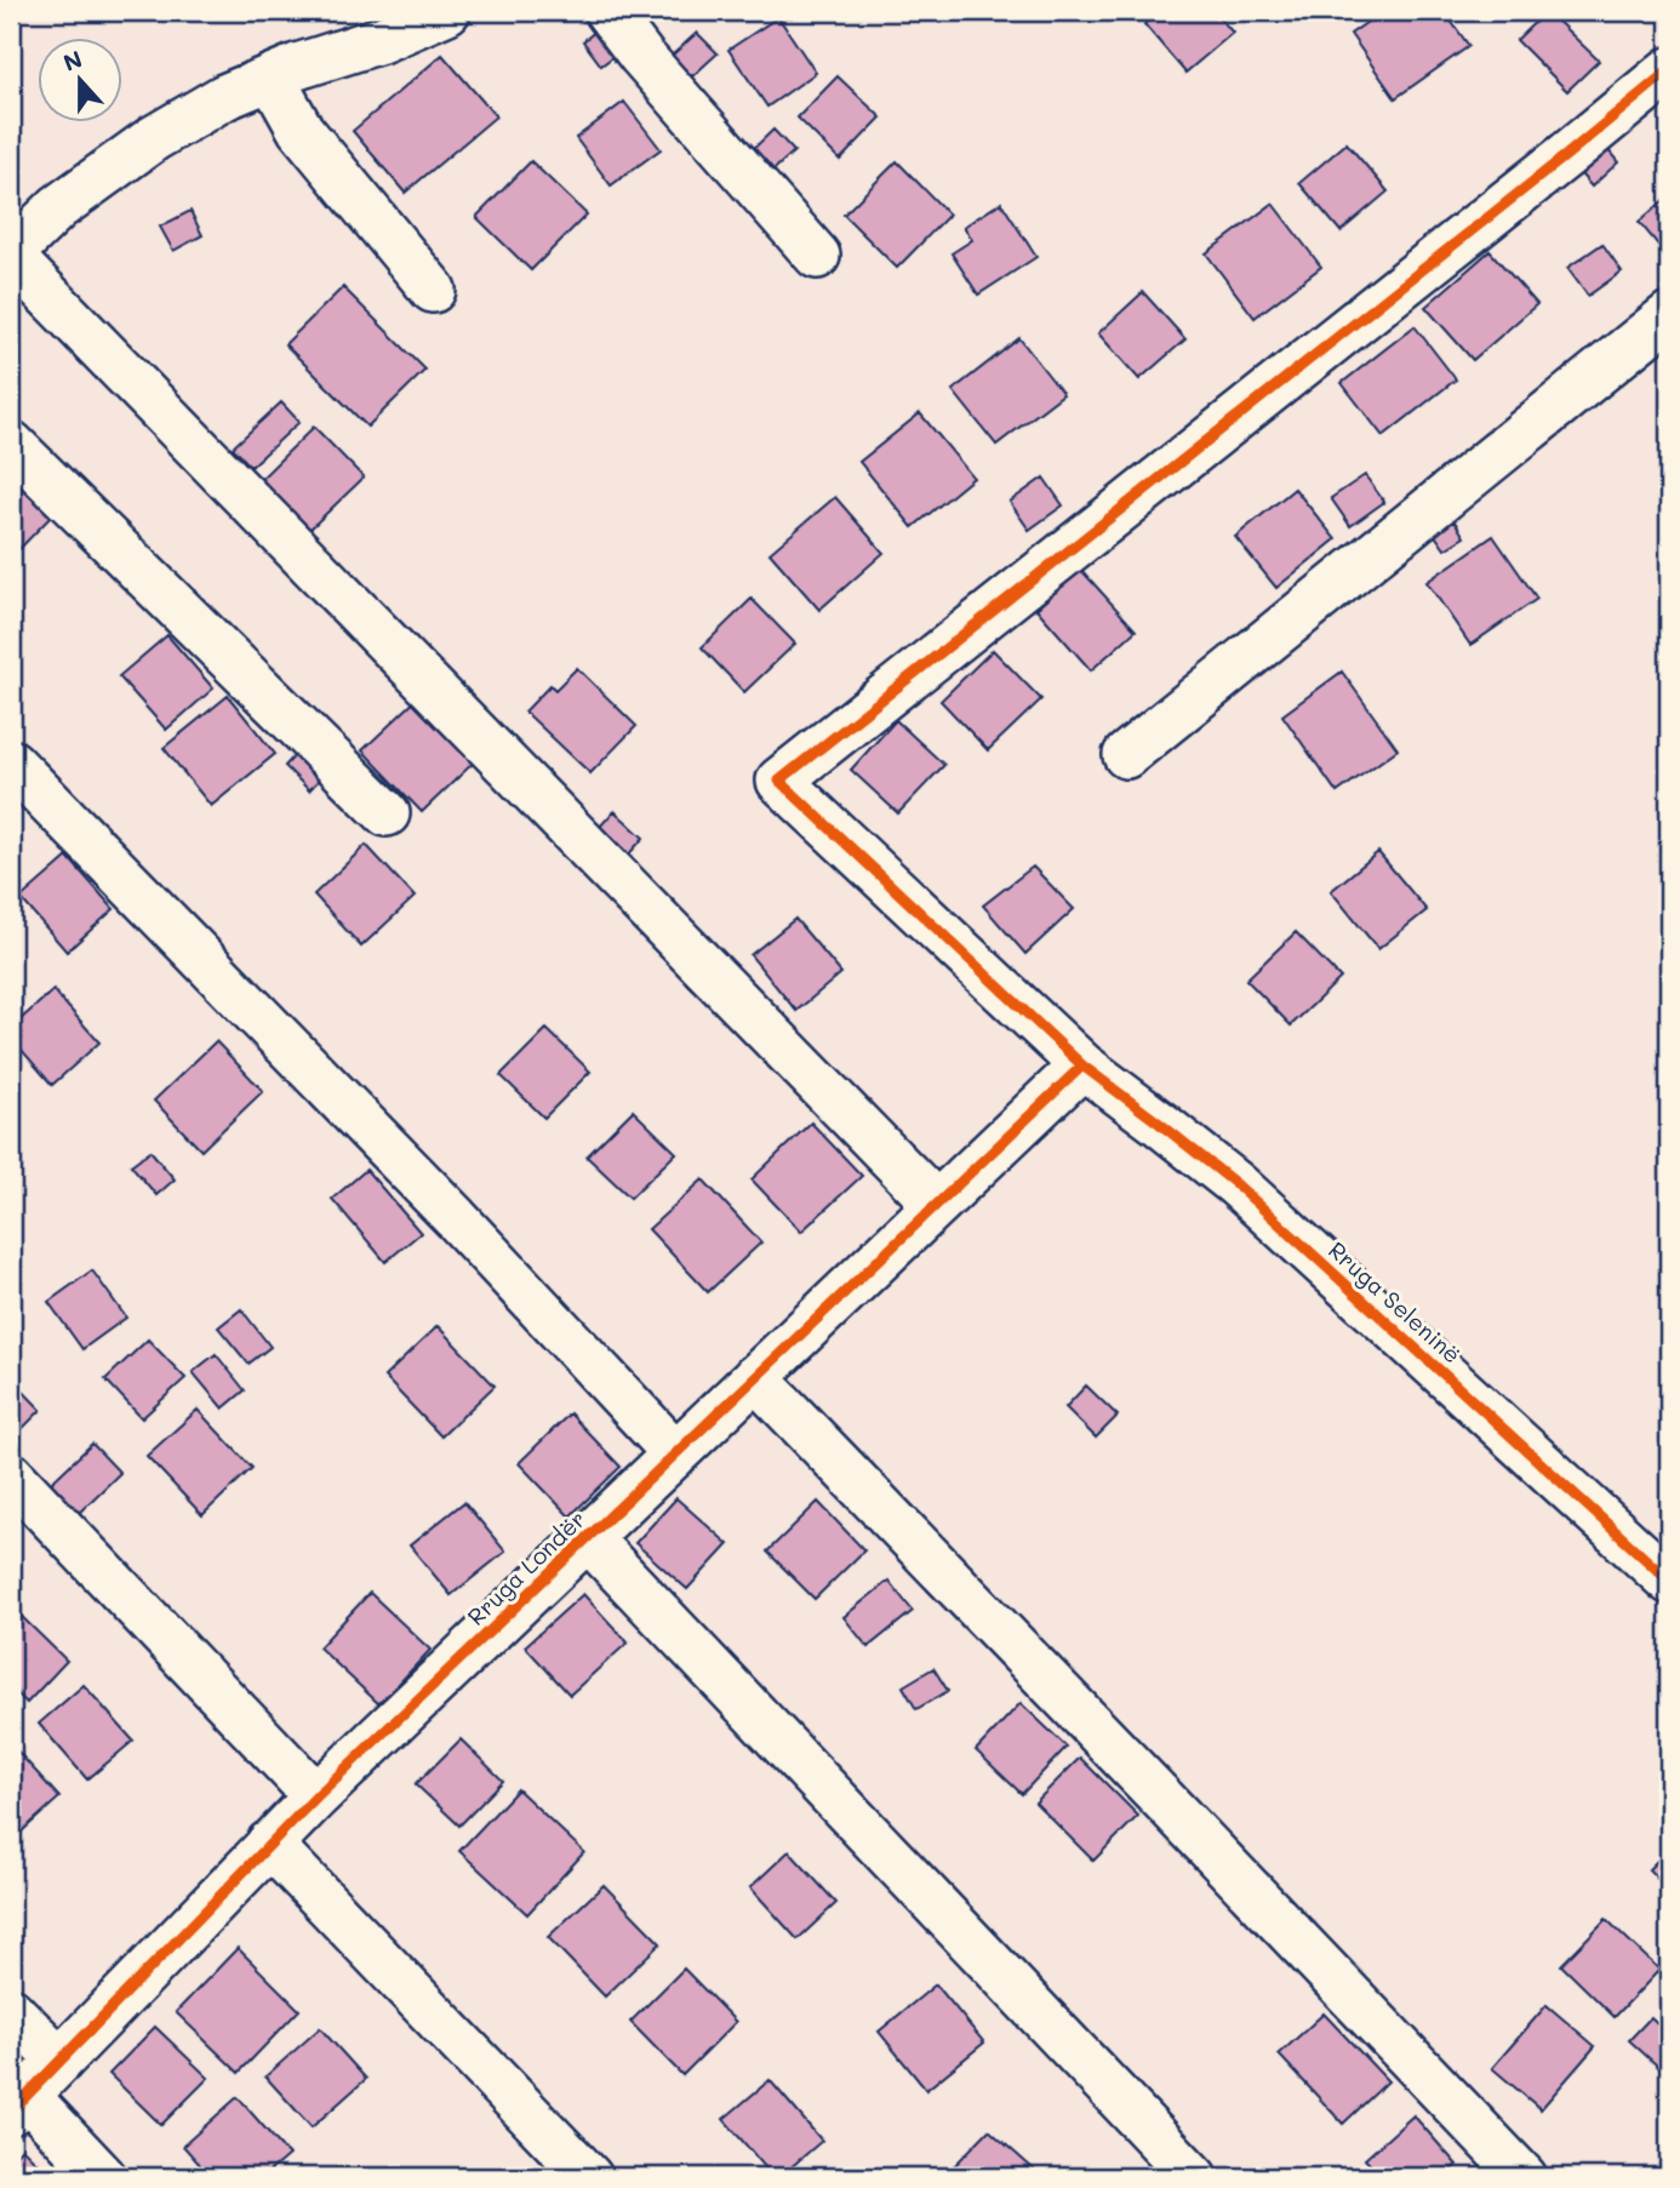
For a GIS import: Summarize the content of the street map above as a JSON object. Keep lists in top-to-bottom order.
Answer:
{
  "streets": {
    "street": ["Rruga Seleninë", "Rruga Londër"]
  },
  "crossings": [
    ["Rruga Seleninë", "Rruga Londër"]
  ],
  "north": "top"
}
